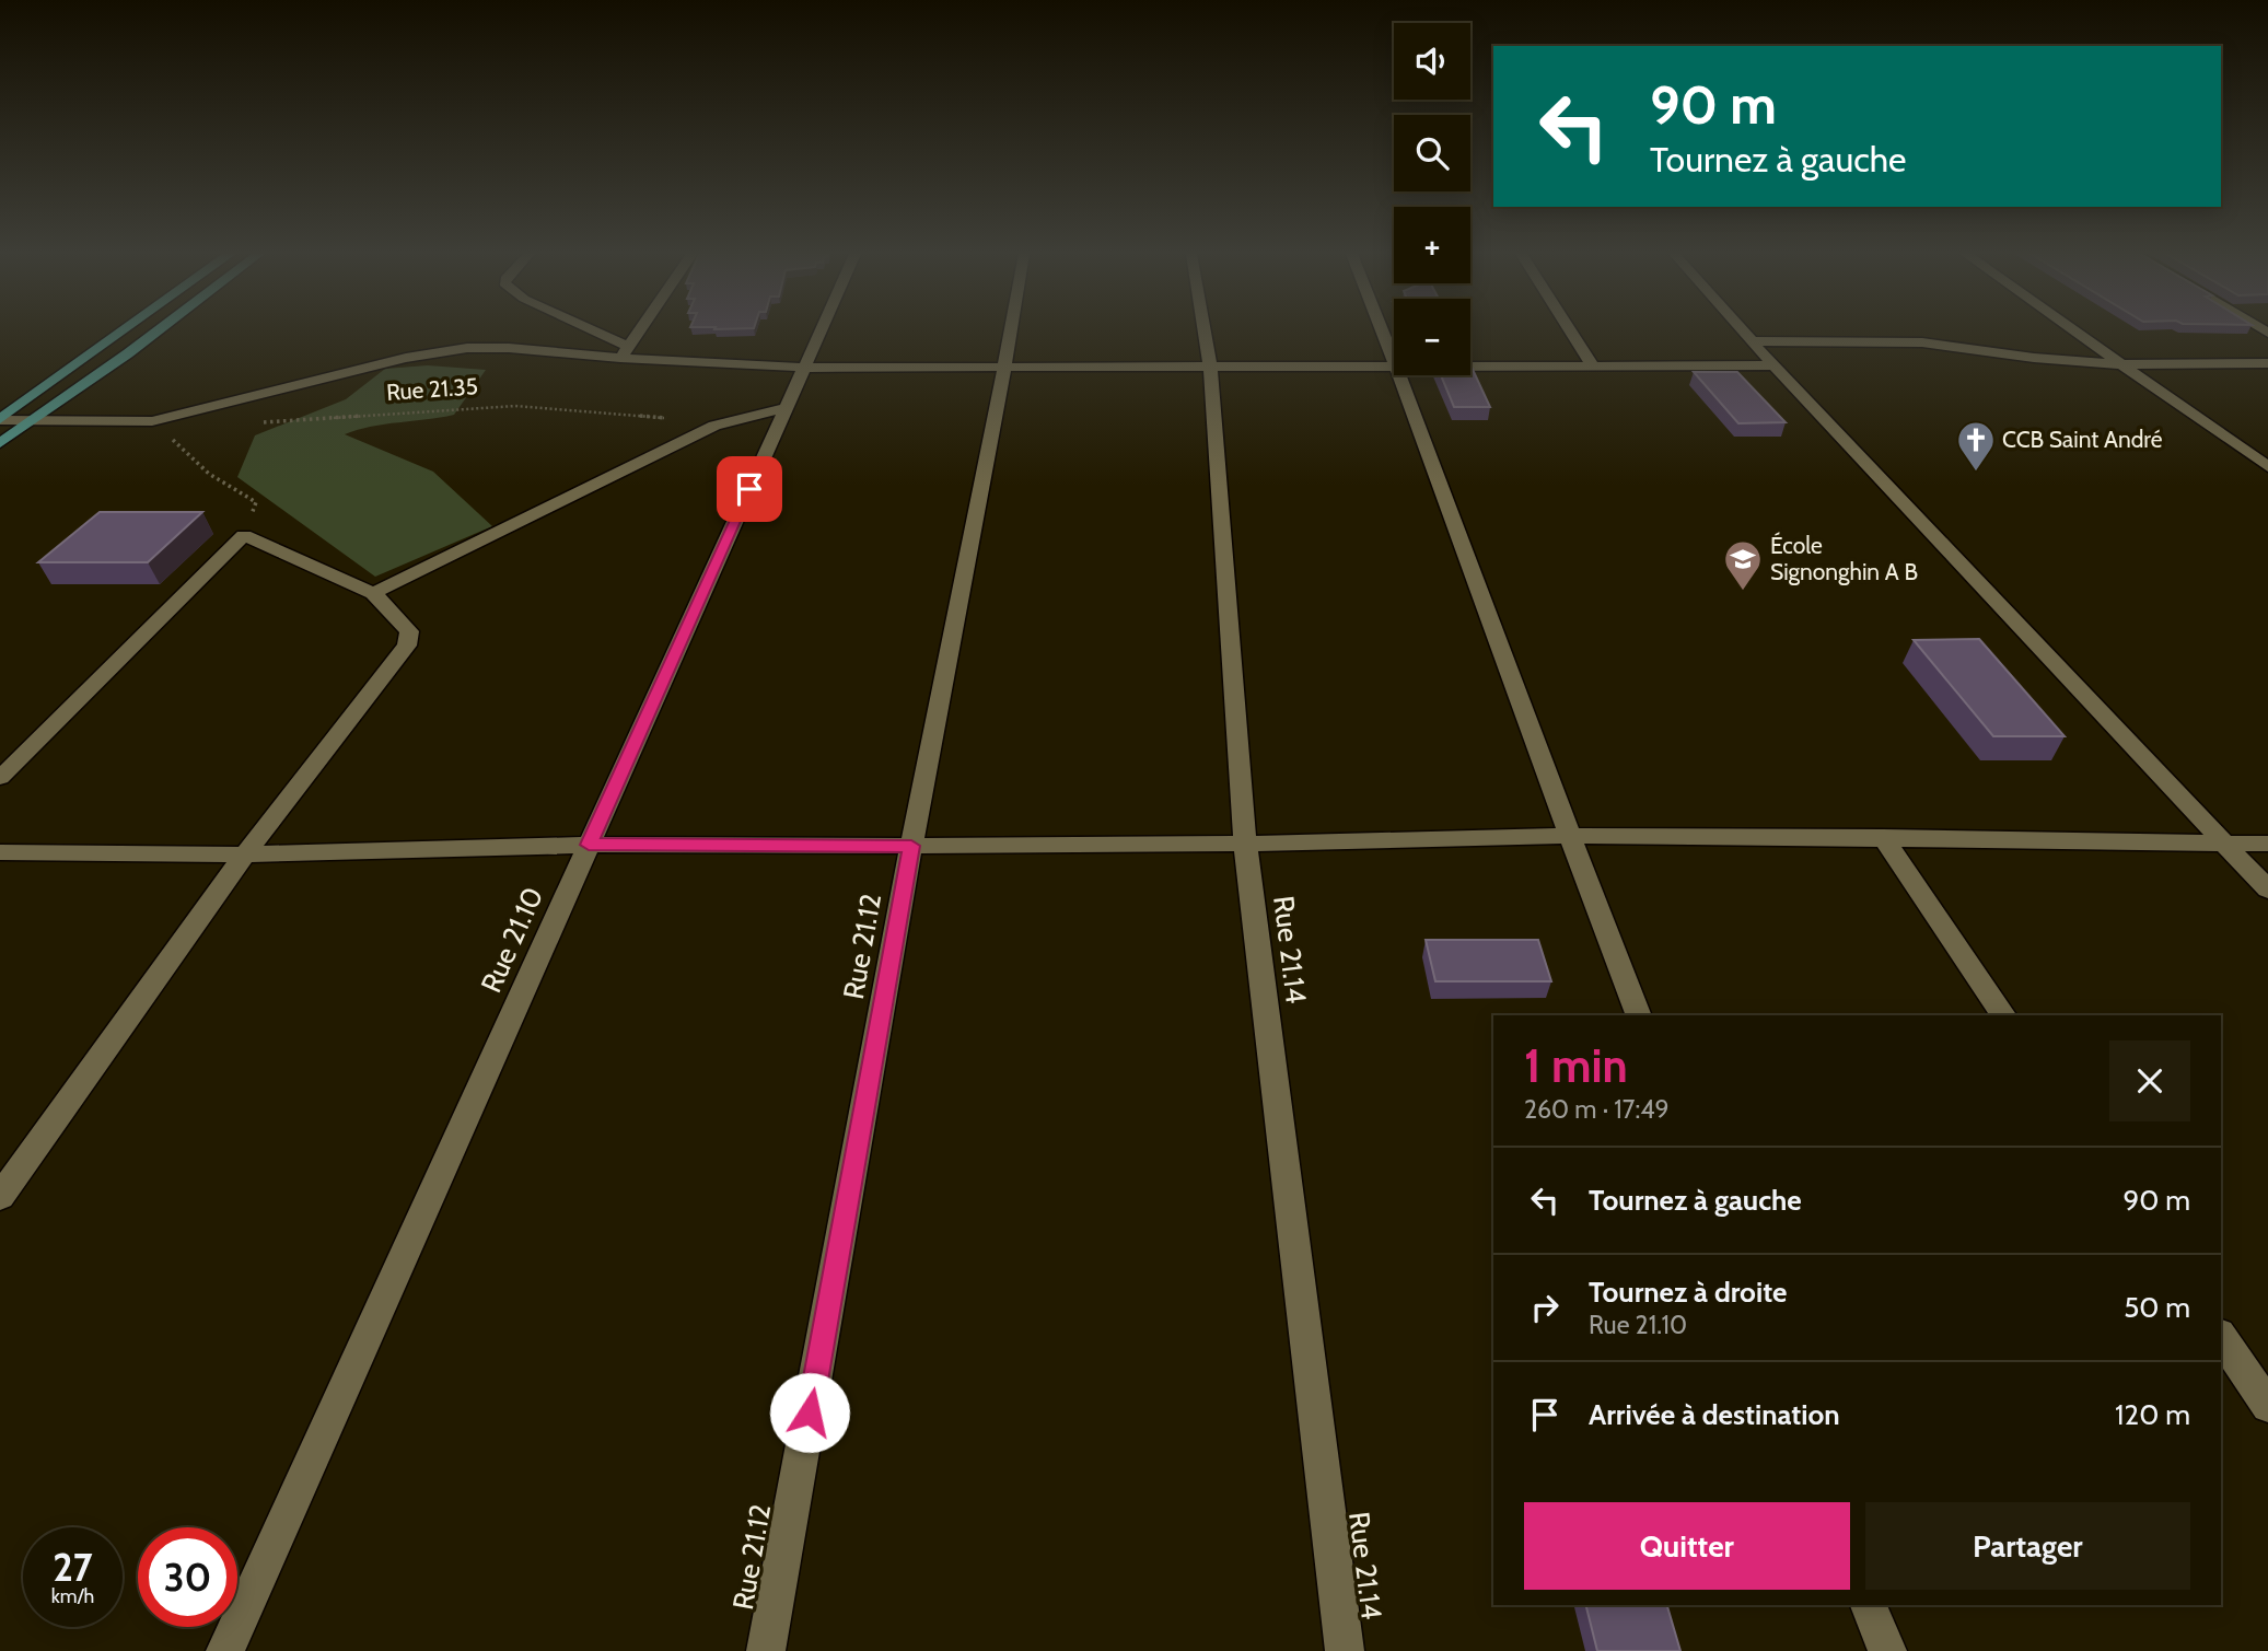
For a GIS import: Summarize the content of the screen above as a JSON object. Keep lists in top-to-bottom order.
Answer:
{
  "streets": {
    "street": [
      "Rue 21.35",
      "Rue 21.10",
      "Rue 21.12",
      "Rue 21.14"
    ]
  },
  "crossings": [
    ["Rue 21.35", "Rue 21.10"],
    ["Rue 21.35", "Rue 21.12"],
    ["Rue 21.35", "Rue 21.14"]
  ],
  "places": {
    "church": ["CCB Saint André"],
    "school or university": ["École Signonghin A B"]
  },
  "page": {
    "map_buttons": ["+", "−"],
    "turn": ["90 m", "Tournez à gauche"],
    "heading": ["1 min", "260 m · 17:49"],
    "list": [
      {
        "name": "Tournez à gauche",
        "value": "90 m"
      },
      {
        "name": "Tournez à droite",
        "note": "Rue 21.10",
        "value": "50 m"
      },
      {
        "name": "Arrivée à destination",
        "value": "120 m"
      }
    ],
    "buttons": ["Quitter", "Partager"],
    "speed": "27 km/h",
    "limit": "30"
  }
}
